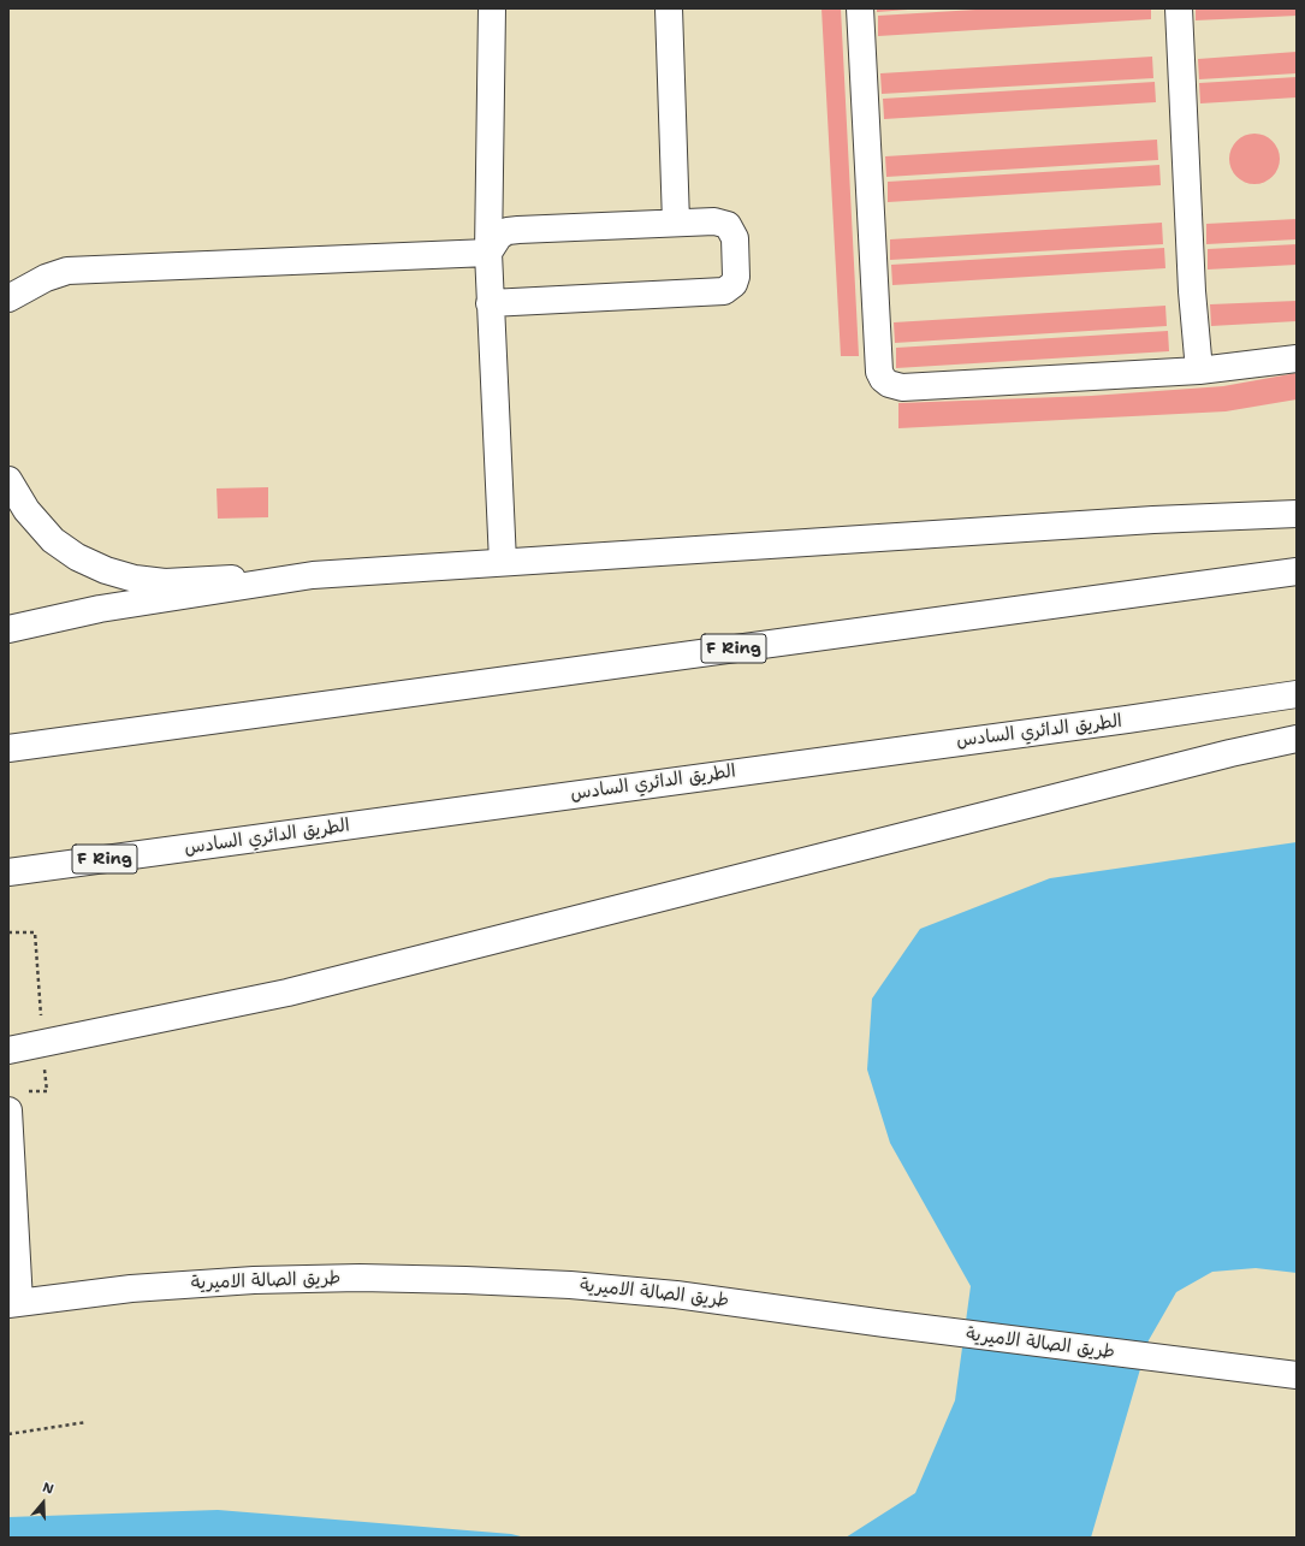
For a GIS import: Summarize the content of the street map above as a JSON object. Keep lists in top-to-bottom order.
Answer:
{
  "streets": {
    "main road": ["F Ring", "الطريق الدائري السادس", "طريق الصالة الاميرية"]
  },
  "north": "top"
}
